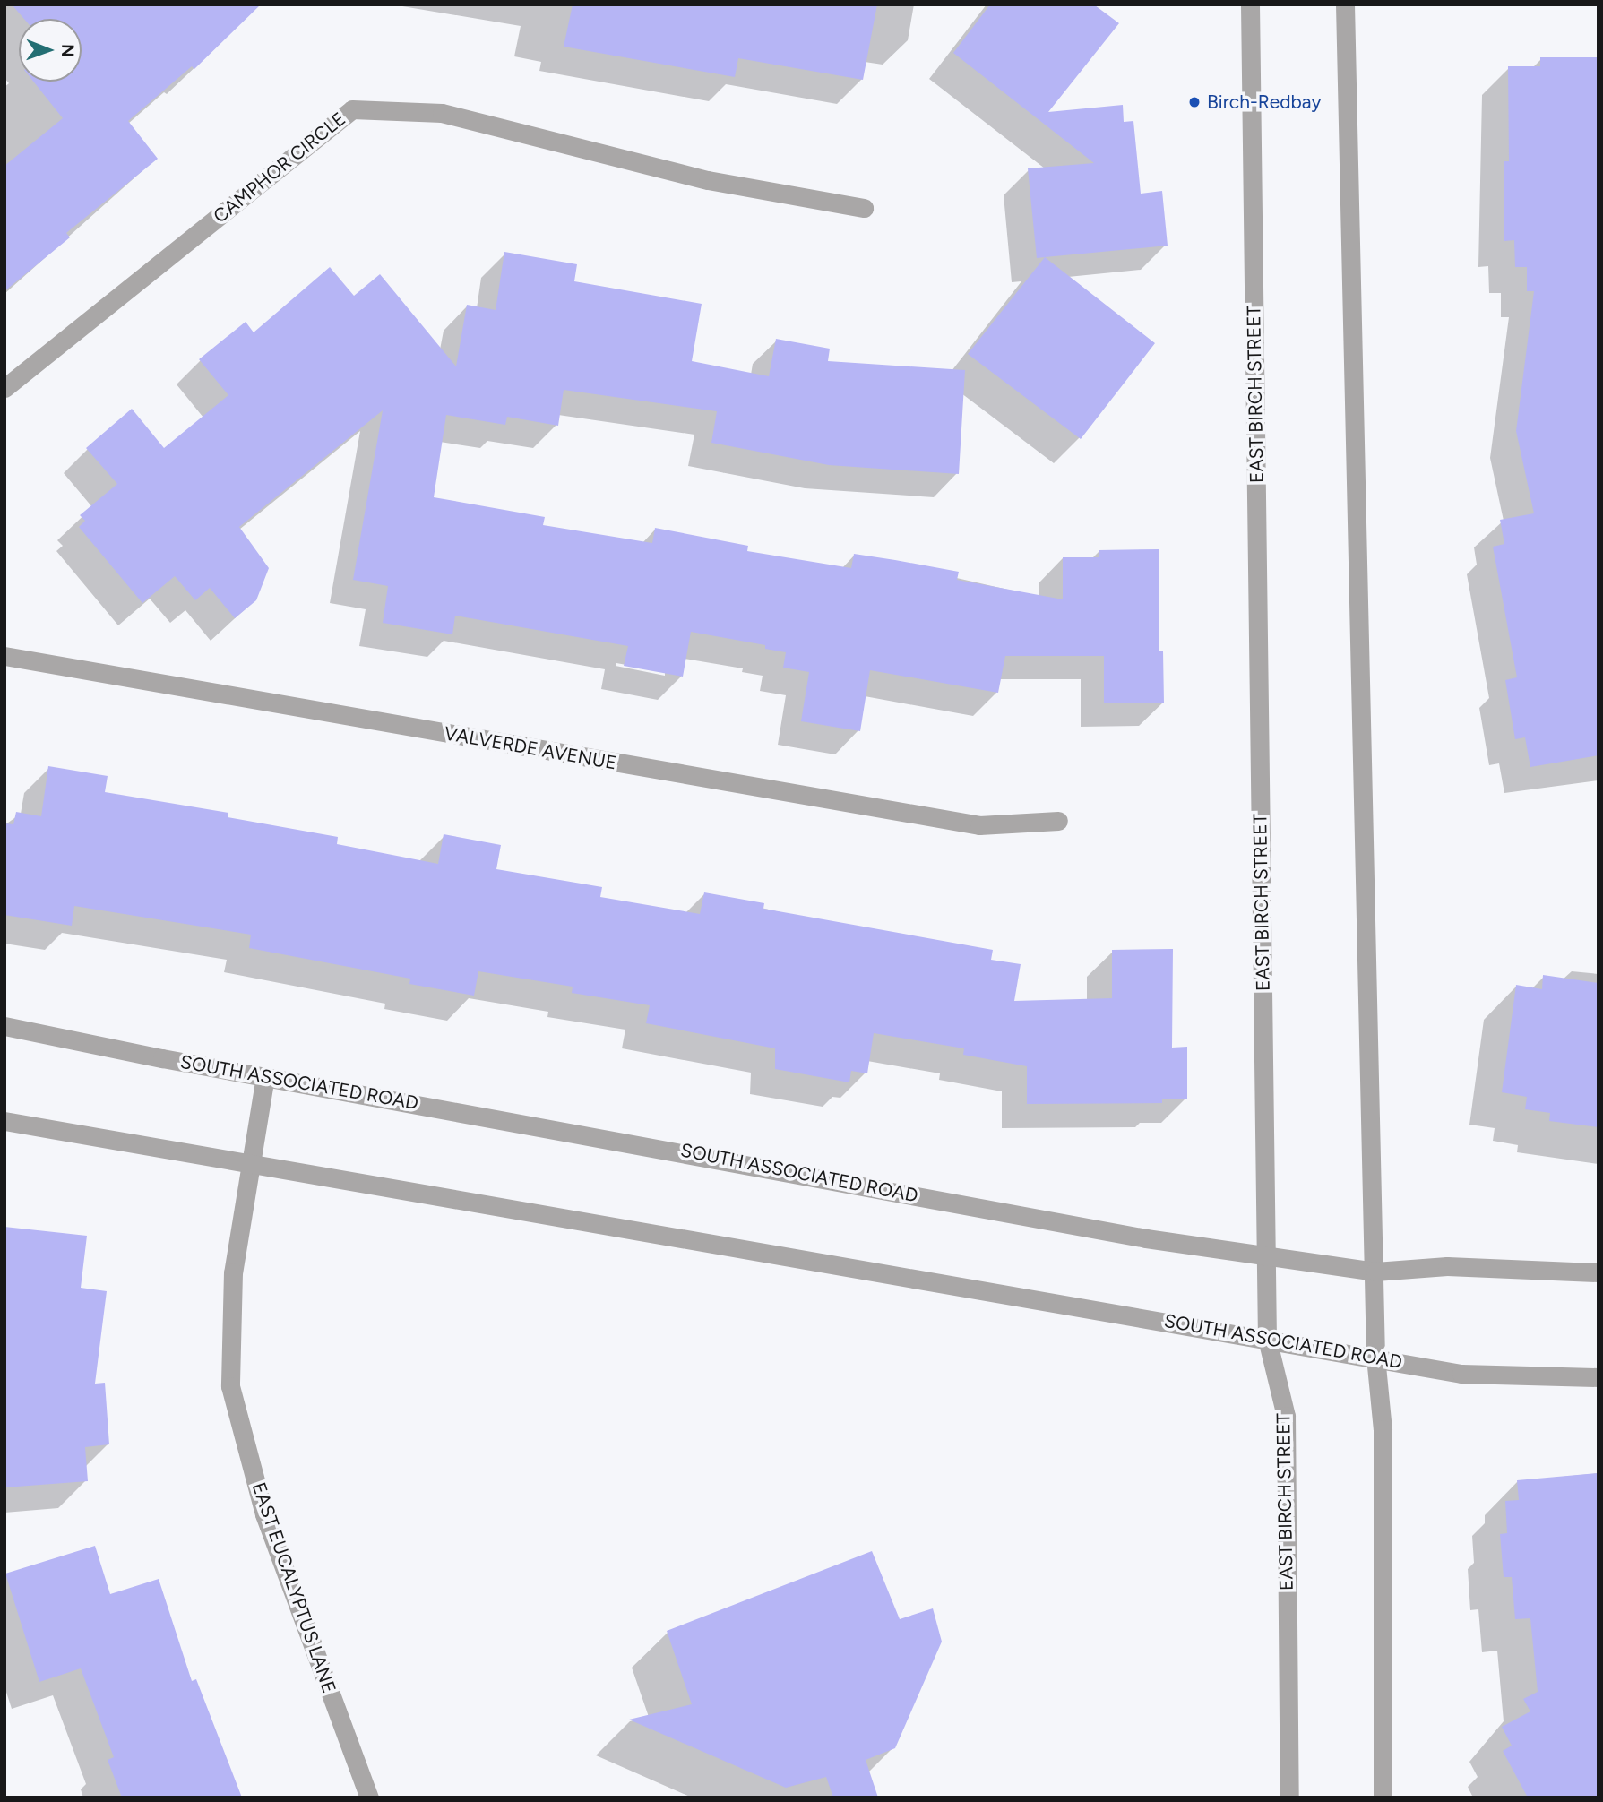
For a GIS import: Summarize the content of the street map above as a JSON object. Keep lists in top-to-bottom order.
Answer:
{
  "streets": {
    "street": [
      "CAMPHOR CIRCLE",
      "EAST BIRCH STREET",
      "VALVERDE AVENUE",
      "SOUTH ASSOCIATED ROAD",
      "EAST EUCALYPTUS LANE"
    ]
  },
  "crossings": [
    ["EAST BIRCH STREET", "SOUTH ASSOCIATED ROAD"],
    ["SOUTH ASSOCIATED ROAD", "EAST EUCALYPTUS LANE"]
  ],
  "places": ["Birch-Redbay"],
  "north": "right"
}
